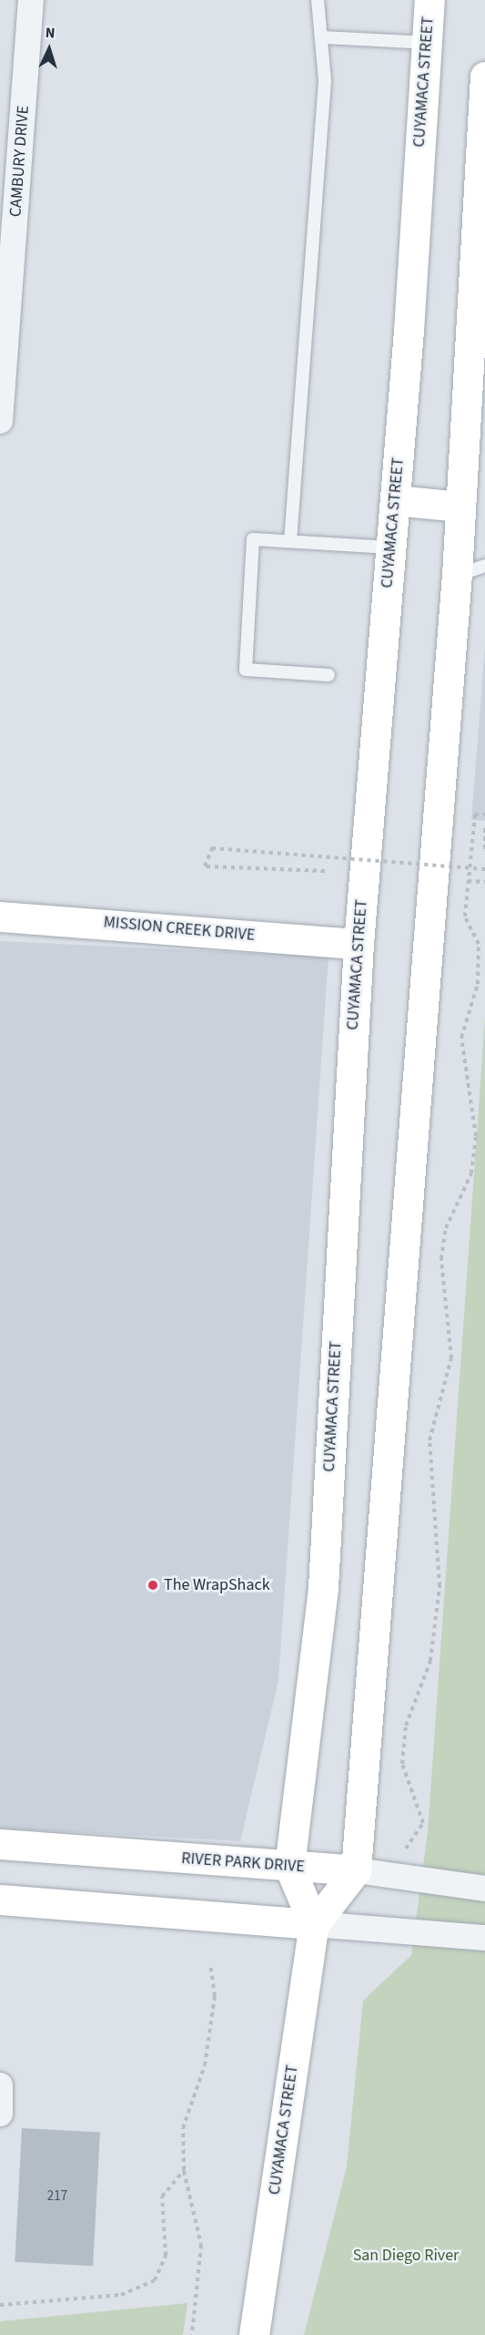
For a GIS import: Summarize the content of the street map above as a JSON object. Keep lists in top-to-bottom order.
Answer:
{
  "streets": {
    "main road": ["CUYAMACA STREET", "MISSION CREEK DRIVE", "RIVER PARK DRIVE"],
    "street": ["CAMBURY DRIVE"]
  },
  "crossings": [
    ["CUYAMACA STREET", "MISSION CREEK DRIVE"],
    ["CUYAMACA STREET", "RIVER PARK DRIVE"]
  ],
  "parks": ["San Diego River"],
  "places": ["The WrapShack"],
  "house_numbers": ["217"],
  "north": "top"
}
